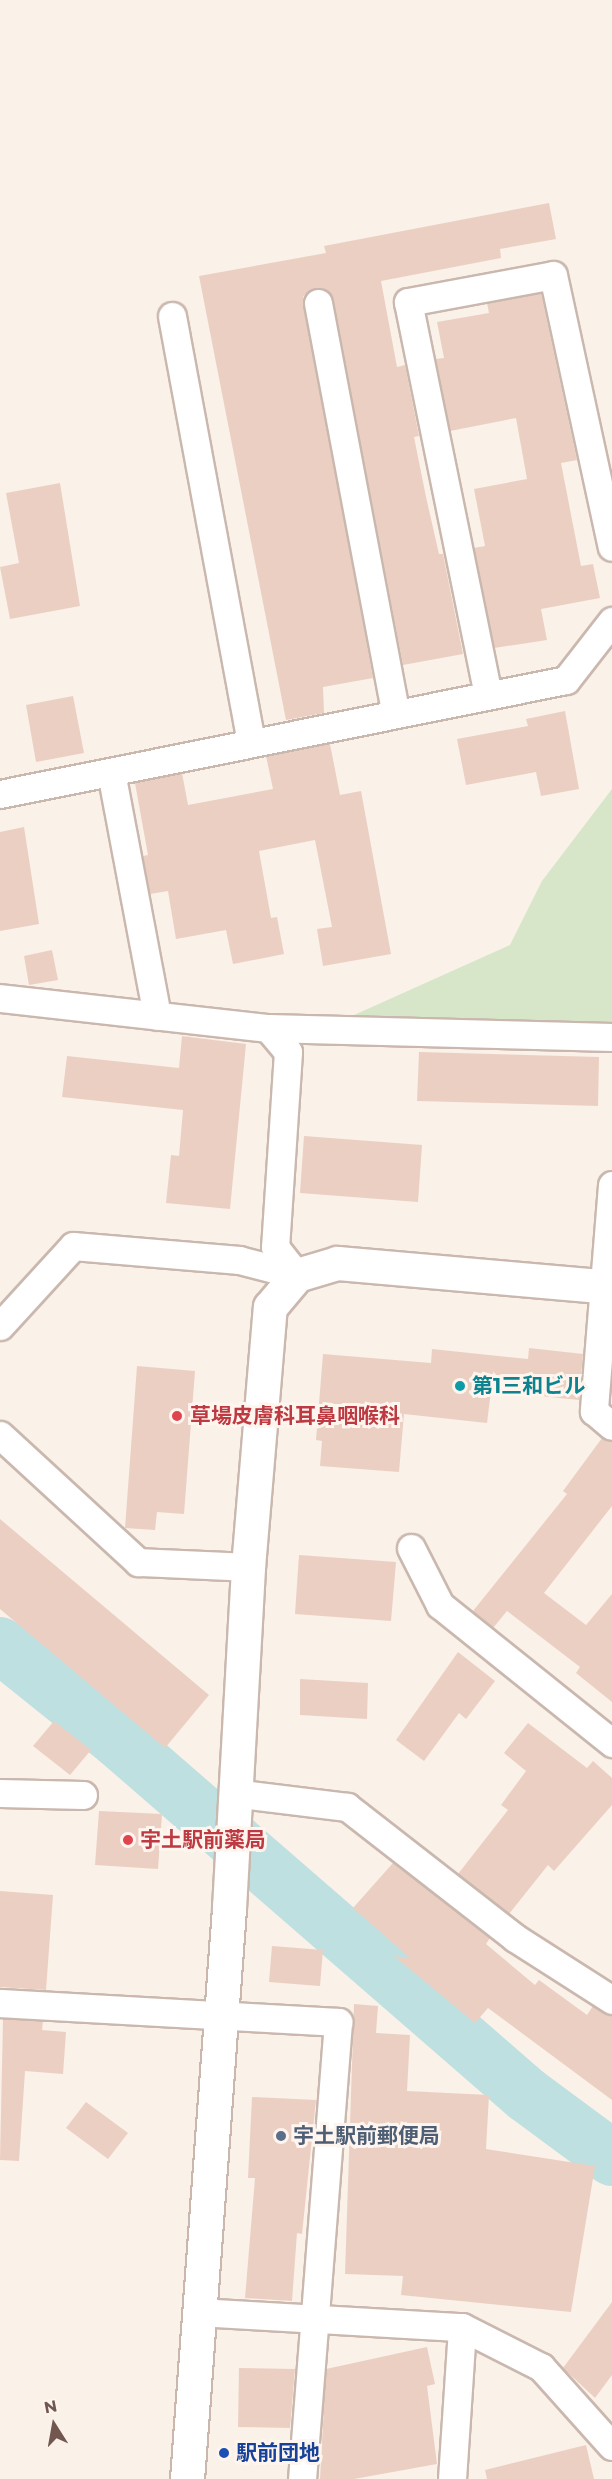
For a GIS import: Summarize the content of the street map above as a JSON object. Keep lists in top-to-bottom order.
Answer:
{
  "places": [
    "第1三和ビル",
    "草場皮膚科耳鼻咽喉科",
    "宇土駅前薬局",
    "宇土駅前郵便局",
    "駅前団地"
  ],
  "north": "top"
}
